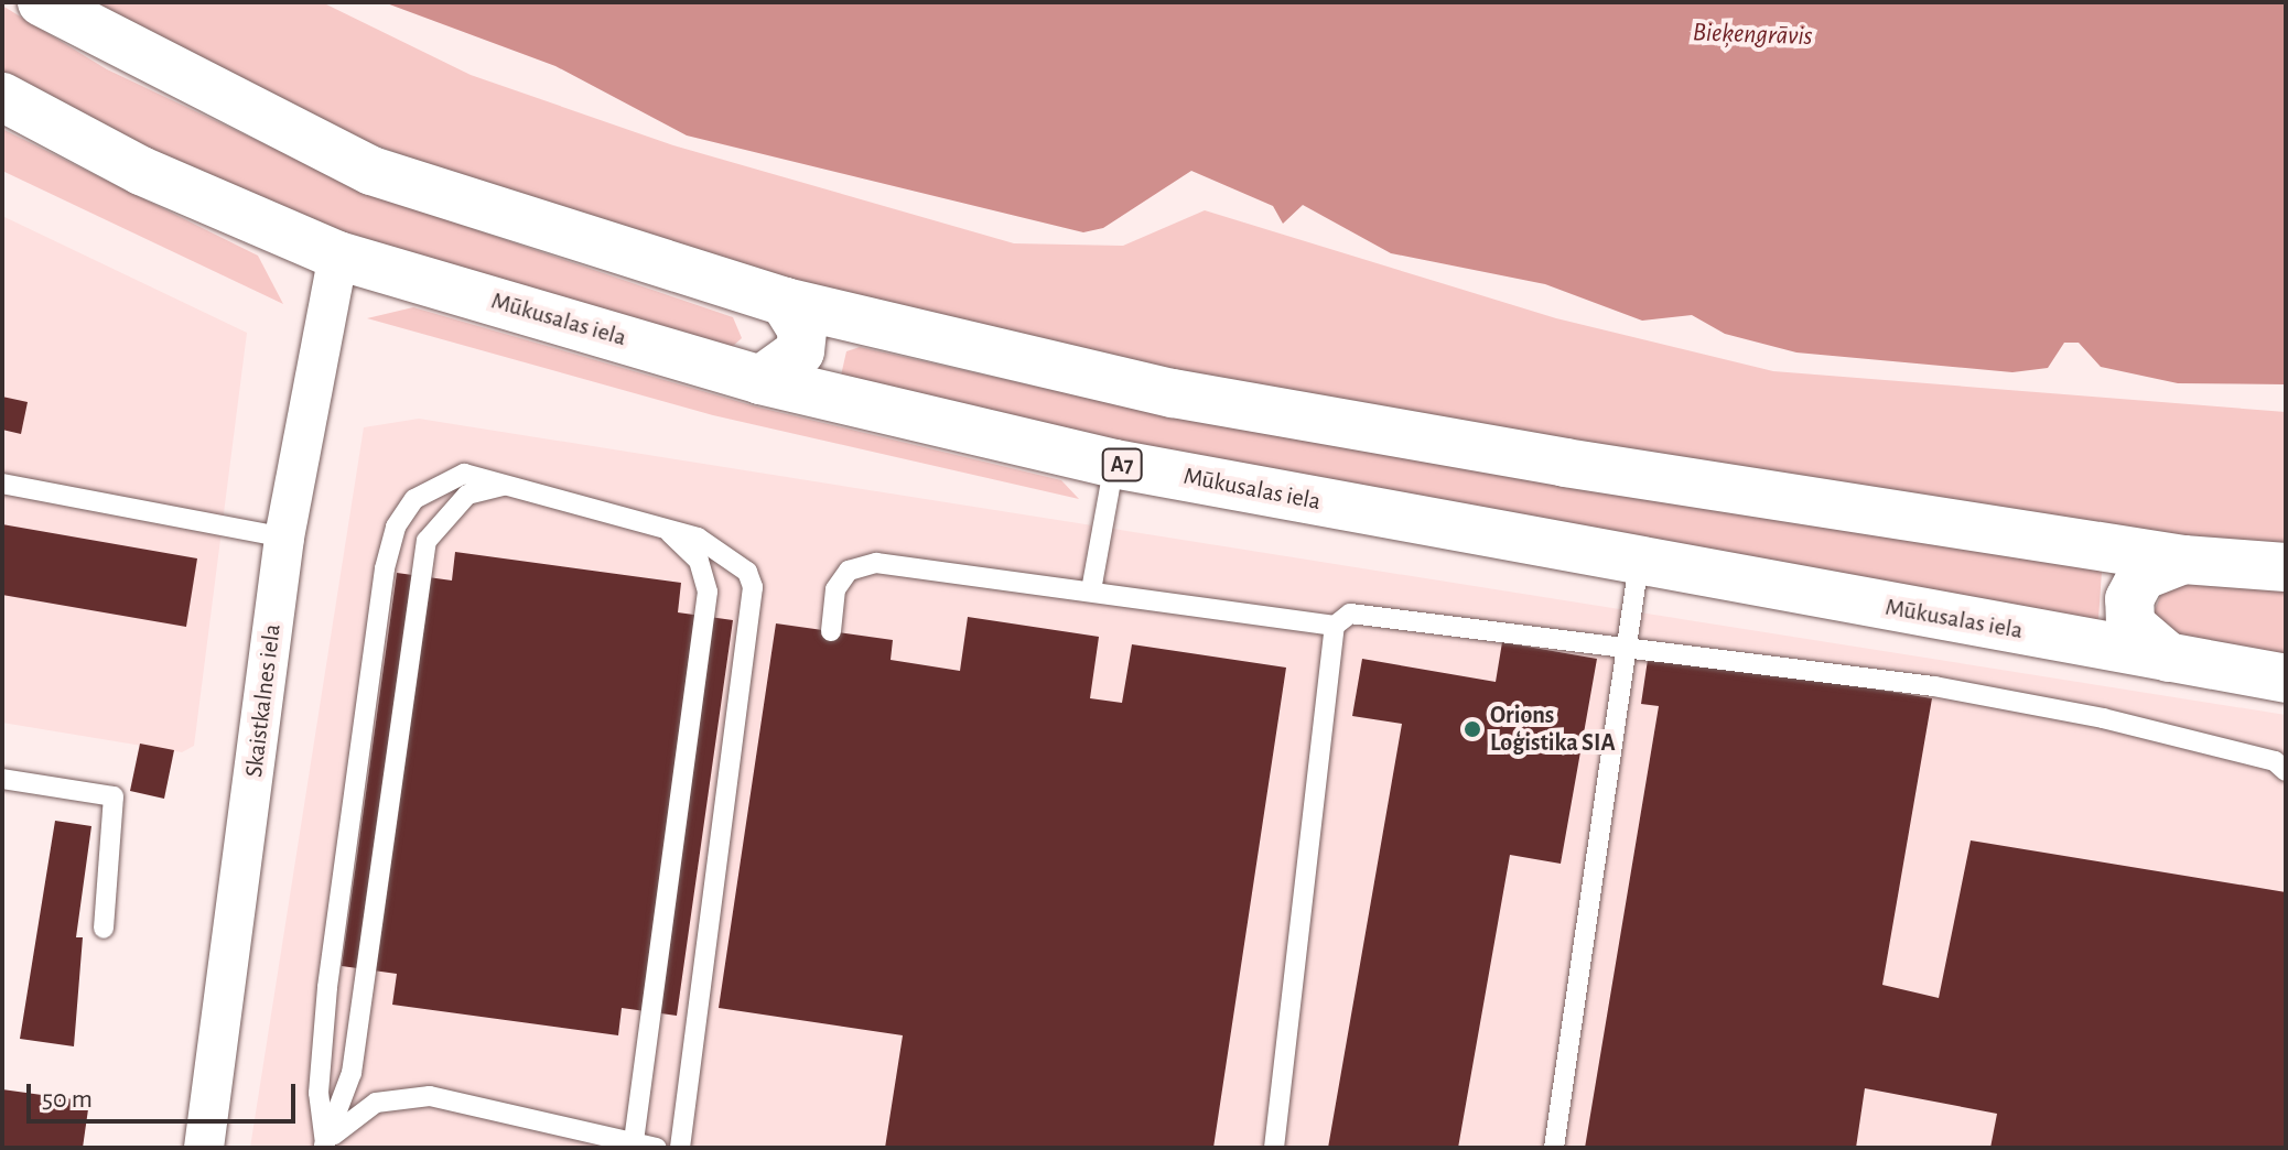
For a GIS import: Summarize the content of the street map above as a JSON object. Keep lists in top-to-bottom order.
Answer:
{
  "streets": {
    "highway": ["Mūkusalas iela", "A7"],
    "street": ["Skaistkalnes iela"]
  },
  "crossings": [
    ["Mūkusalas iela", "Skaistkalnes iela"]
  ],
  "water": ["Bieķengrāvis"],
  "places": ["Orions Loģistika SIA"],
  "scale_bar": "50 m"
}
